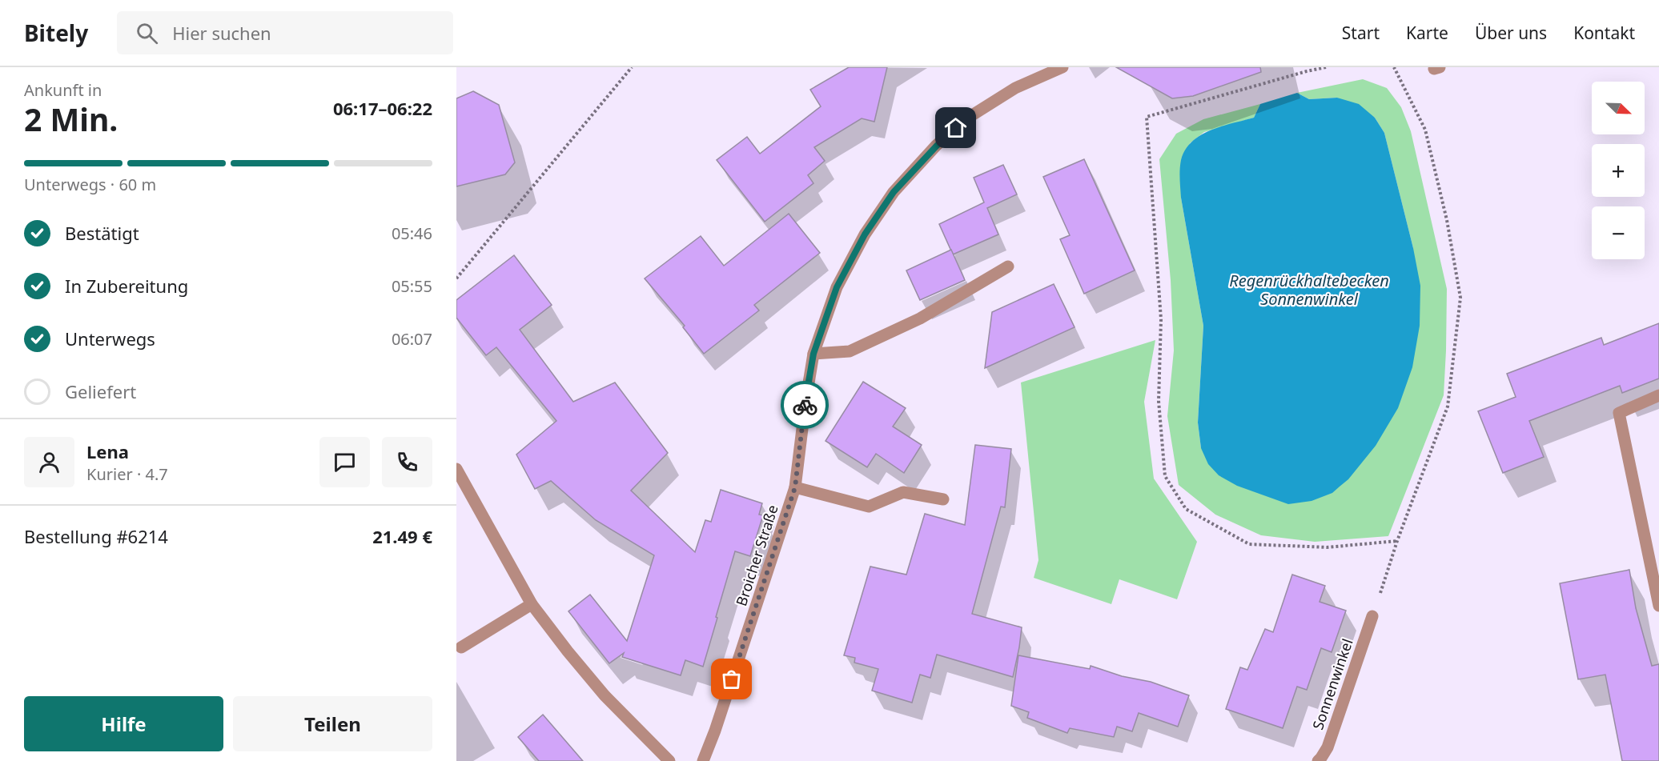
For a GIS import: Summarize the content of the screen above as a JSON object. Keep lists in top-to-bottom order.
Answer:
{
  "streets": {
    "street": ["Broicher Straße", "Sonnenwinkel"]
  },
  "water": ["Regenrückhaltebecken Sonnenwinkel"],
  "north": "bottom right",
  "page": {
    "header": "Bitely",
    "search": "Hier suchen",
    "nav": [
      "Start",
      "Karte",
      "Über uns",
      "Kontakt"
    ],
    "heading": ["2 Min.", "Ankunft in", "06:17–06:22"],
    "panel": [
      "Lena",
      "Kurier · 4.7",
      "Bestellung #6214",
      "21.49 €"
    ],
    "map_buttons": ["+", "−"],
    "bar": "Unterwegs · 60 m",
    "list": [
      ["Bestätigt", "05:46"],
      ["In Zubereitung", "05:55"],
      ["Unterwegs", "06:07"],
      "Geliefert"
    ],
    "buttons": ["Hilfe", "Teilen"]
  }
}
